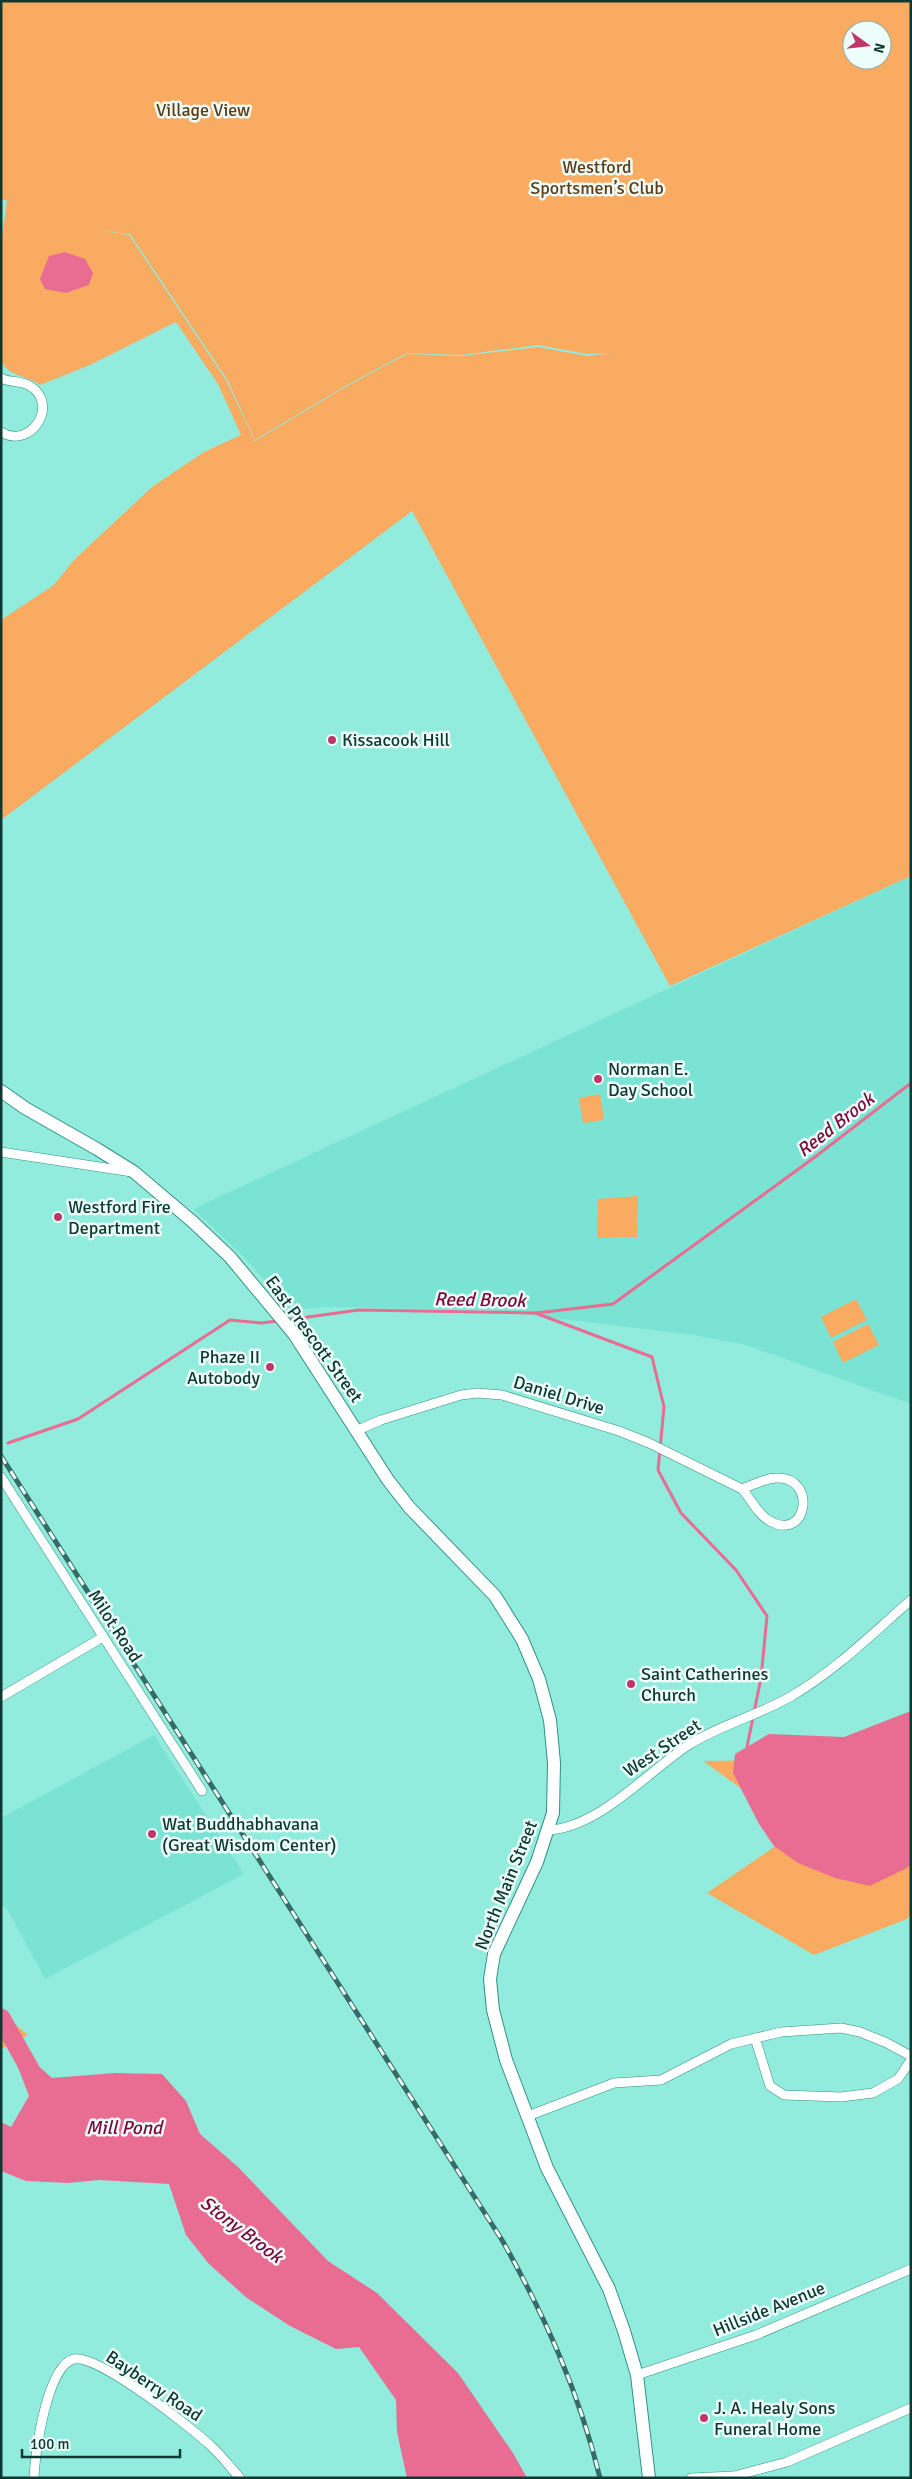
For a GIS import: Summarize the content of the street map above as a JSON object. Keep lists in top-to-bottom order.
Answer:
{
  "streets": {
    "main road": ["East Prescott Street", "North Main Street"],
    "street": [
      "Daniel Drive",
      "Milot Road",
      "West Street",
      "Hillside Avenue",
      "Bayberry Road"
    ]
  },
  "crossings": [
    ["East Prescott Street", "Daniel Drive"],
    ["East Prescott Street", "North Main Street"],
    ["Daniel Drive", "North Main Street"],
    ["West Street", "North Main Street"],
    ["North Main Street", "Hillside Avenue"]
  ],
  "water": ["Reed Brook", "Mill Pond", "Stony Brook"],
  "parks": ["Village View", "Westford Sportsmen’s Club"],
  "places": [
    "Kissacook Hill",
    "Norman E. Day School",
    "Westford Fire Department",
    "Phaze II Autobody",
    "Saint Catherines Church",
    "Wat Buddhabhavana (Great Wisdom Center)",
    "J. A. Healy Sons Funeral Home"
  ],
  "scale_bar": "100 m",
  "north": "right"
}
